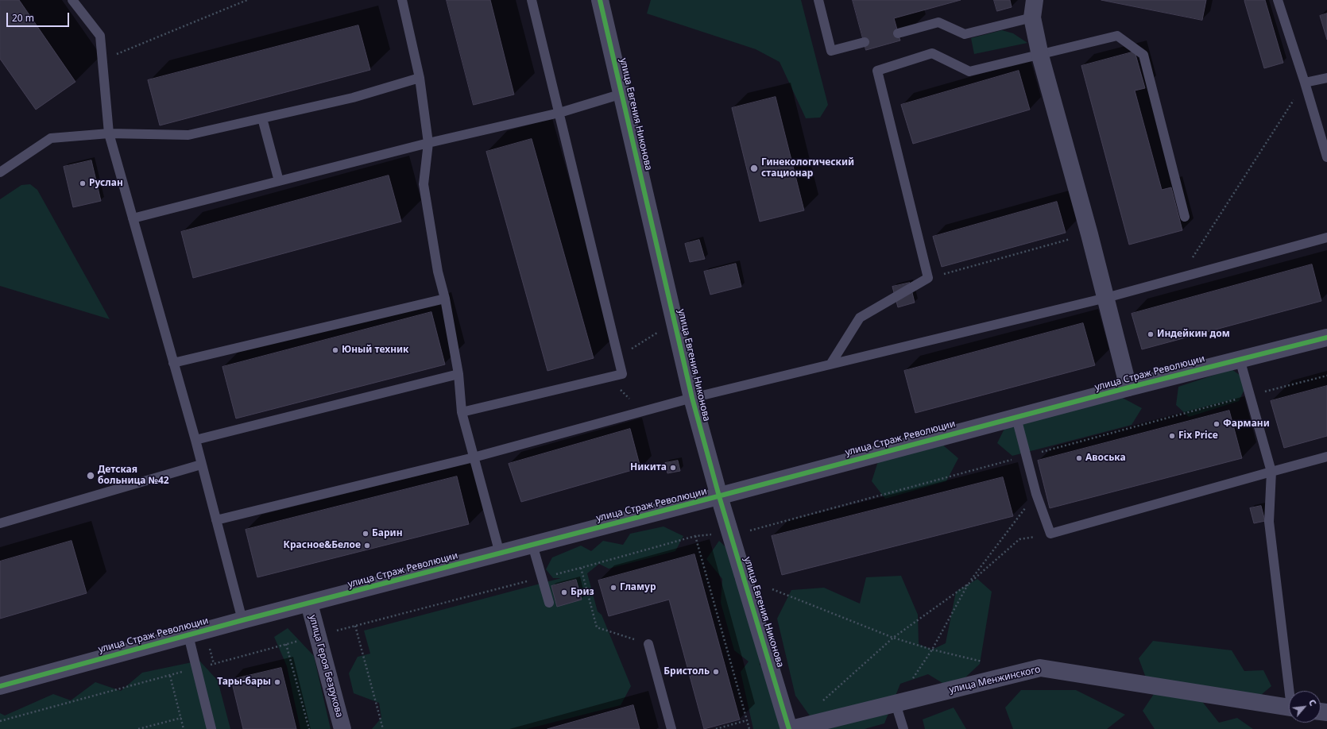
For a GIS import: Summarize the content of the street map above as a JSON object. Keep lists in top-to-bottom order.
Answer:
{
  "streets": {
    "street": [
      "улица Евгения Никонова",
      "улица Страж Революции",
      "улица Героя Безрукова",
      "улица Менжинского"
    ]
  },
  "crossings": [
    ["улица Евгения Никонова", "улица Страж Революции"],
    ["улица Евгения Никонова", "улица Менжинского"],
    ["улица Страж Революции", "улица Героя Безрукова"]
  ],
  "places": [
    "Гинекологический стационар",
    "Руслан",
    "Индейкин дом",
    "Юный техник",
    "Фармани",
    "Fix Price",
    "Авоська",
    "Никита",
    "Детская больница №42",
    "Барин",
    "Красное&Белое",
    "Гламур",
    "Бриз",
    "Бристоль",
    "Тары-бары"
  ],
  "scale_bar": "20 m",
  "north": "top right"
}
